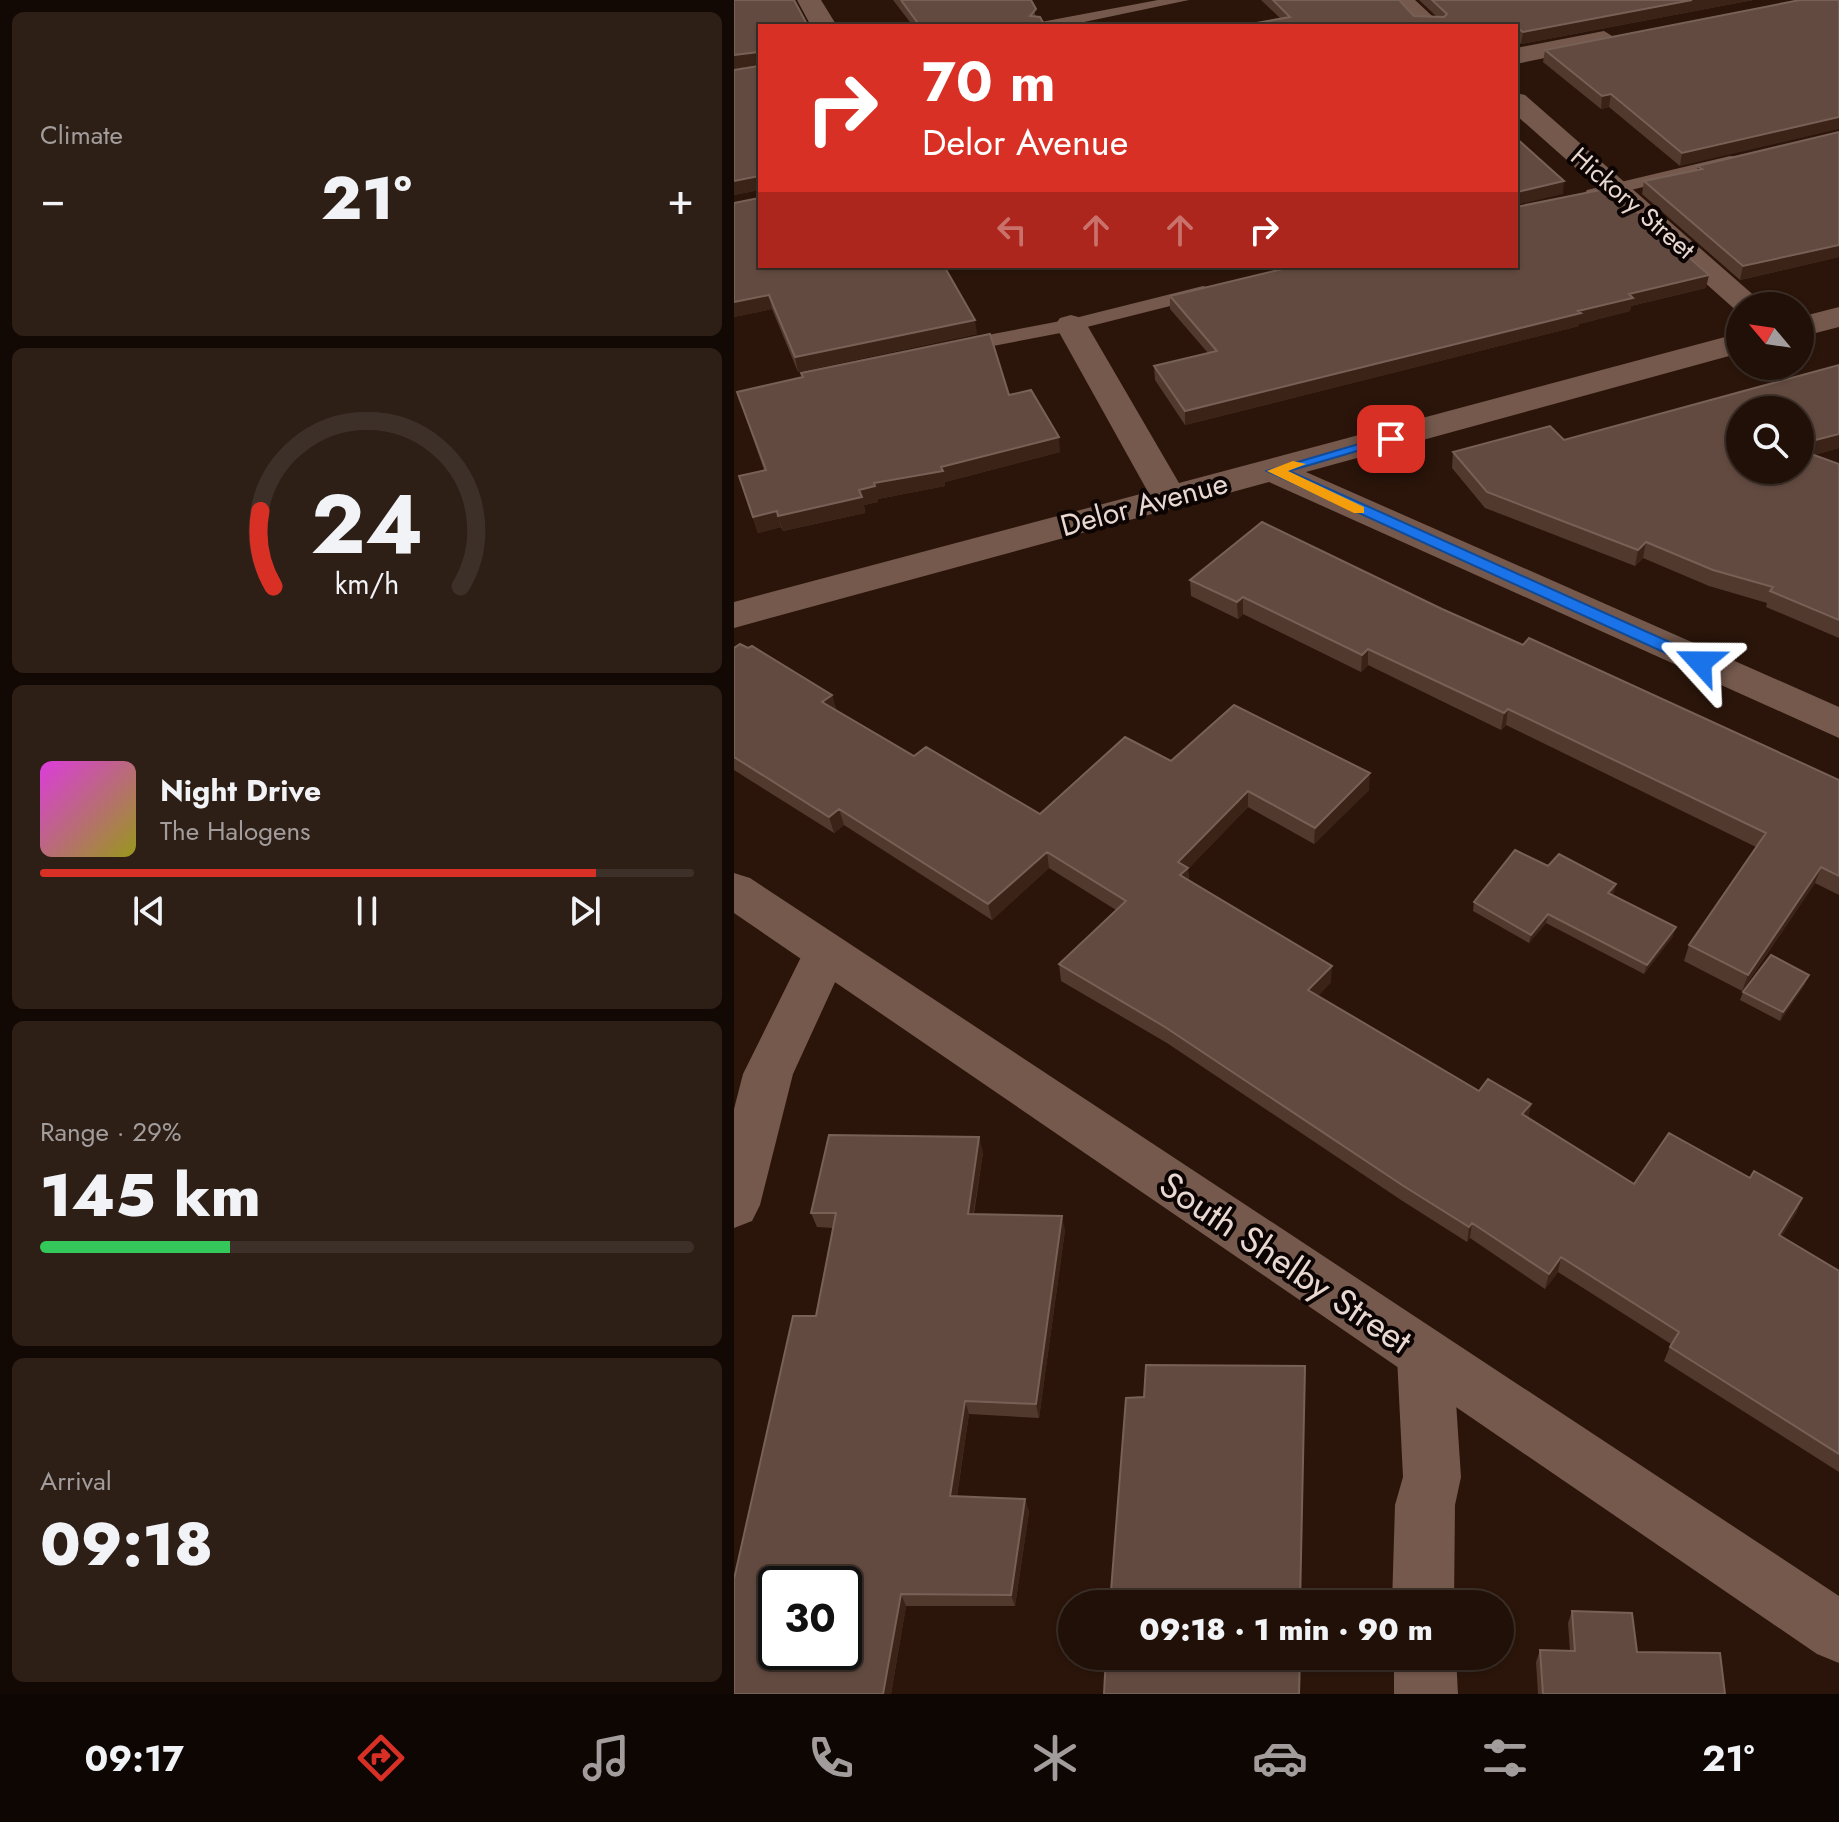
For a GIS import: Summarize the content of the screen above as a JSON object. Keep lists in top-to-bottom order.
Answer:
{
  "streets": {
    "street": ["Hickory Street", "Delor Avenue", "South Shelby Street"]
  },
  "north": "top left",
  "page": {
    "tile": [
      "Climate",
      ["Range · 29%", "145 km"],
      ["Arrival", "09:18"]
    ],
    "turn": ["70 m", "Delor Avenue"],
    "heat": ["−", "21°", "+"],
    "song": ["Night Drive", "The Halogens"],
    "limit": "30",
    "trip": "09:18 · 1 min · 90 m",
    "tabs": ["09:17", "21°"],
    "gauge": ["24", "km/h"]
  }
}
